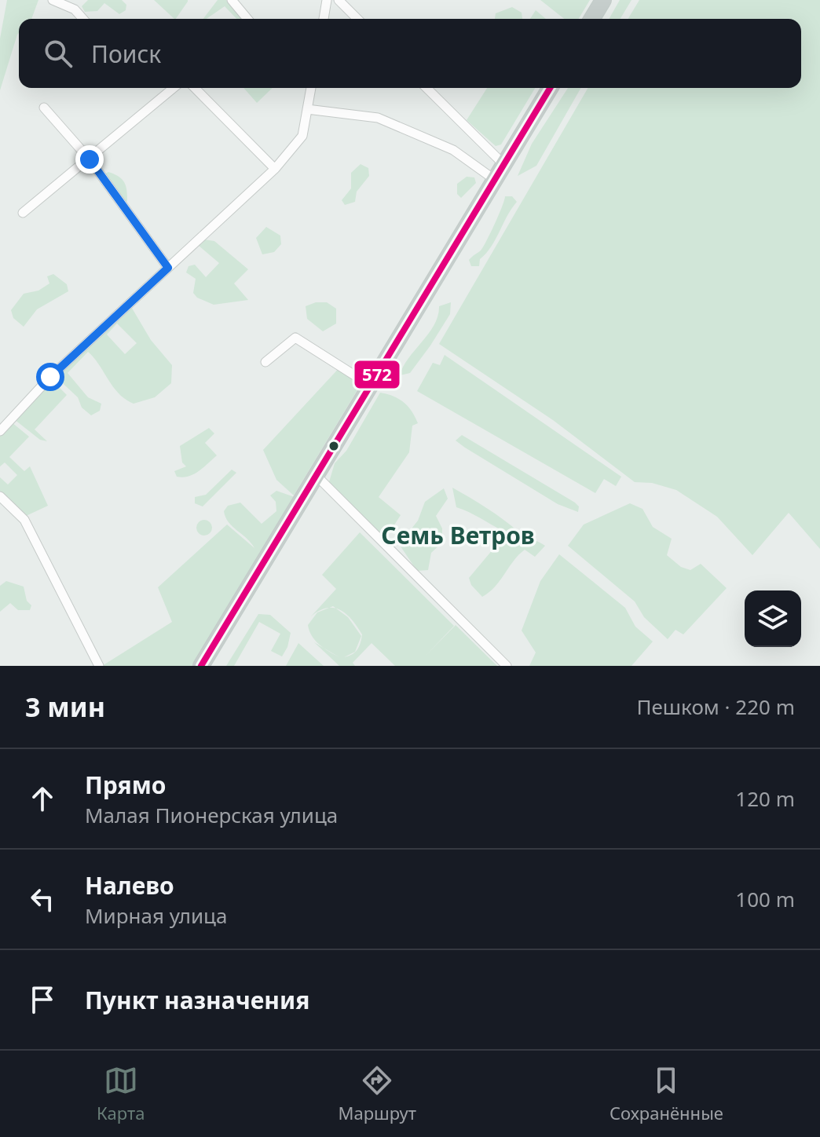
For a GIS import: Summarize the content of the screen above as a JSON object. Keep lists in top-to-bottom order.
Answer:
{
  "districts": ["Семь Ветров"],
  "lines": ["transit line 572"],
  "page": {
    "search": "Поиск",
    "heading": ["3 мин", "Пешком · 220 m"],
    "list": [
      ["Прямо", "Малая Пионерская улица", "120 m"],
      ["Налево", "Мирная улица", "100 m"],
      "Пункт назначения"
    ],
    "nav": ["Карта", "Маршрут", "Сохранённые"]
  }
}
